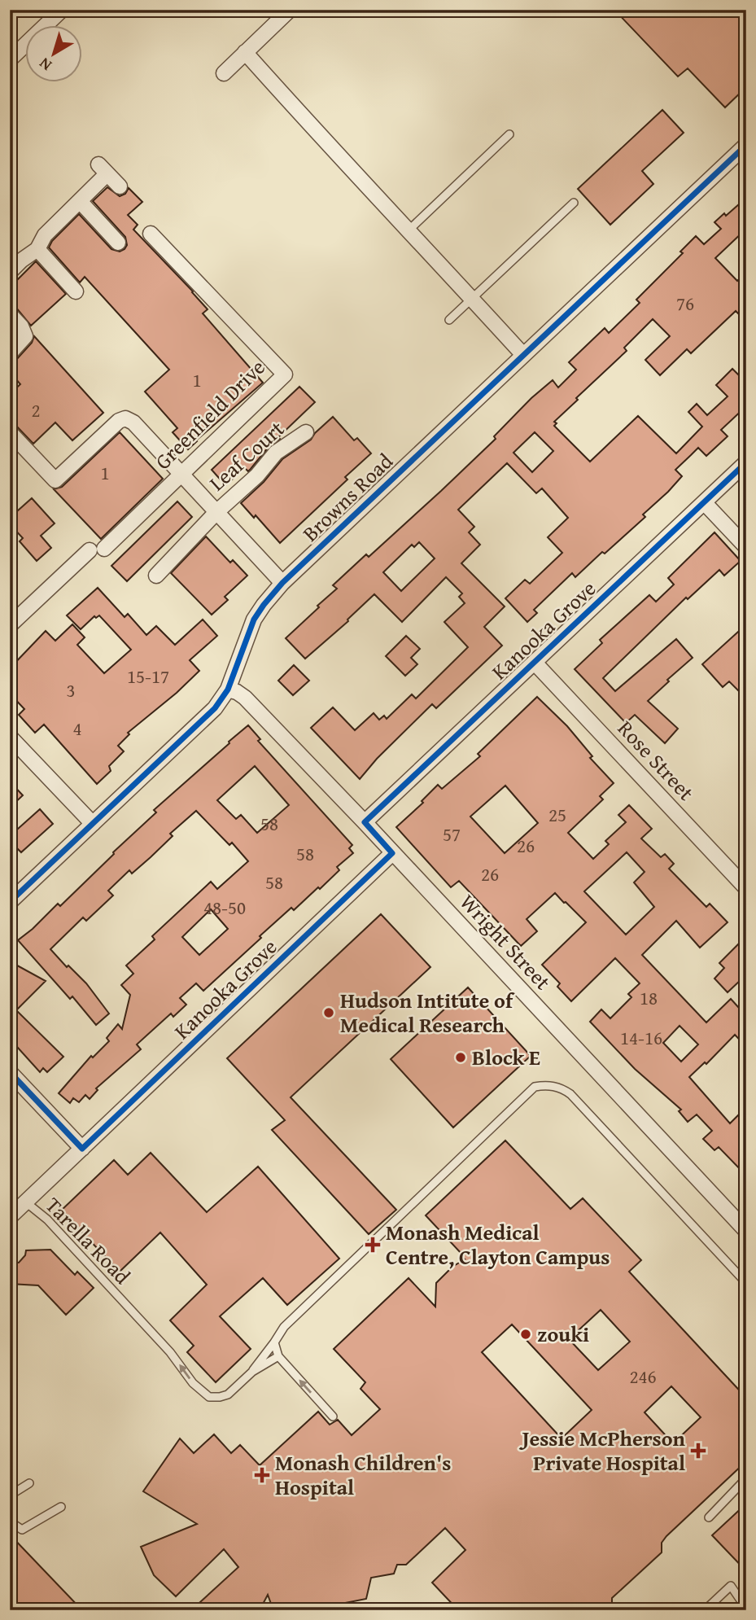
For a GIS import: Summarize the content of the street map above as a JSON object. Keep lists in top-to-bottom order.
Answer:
{
  "streets": {
    "street": [
      "Greenfield Drive",
      "Leaf Court",
      "Browns Road",
      "Kanooka Grove",
      "Rose Street",
      "Wright Street"
    ],
    "lane": ["Tarella Road"]
  },
  "crossings": [
    ["Browns Road", "Wright Street"],
    ["Kanooka Grove", "Rose Street"],
    ["Kanooka Grove", "Wright Street"],
    ["Kanooka Grove", "Tarella Road"]
  ],
  "one_way": ["Tarella Road"],
  "places": {
    "other": ["Hudson Intitute of Medical Research", "Block E", "zouki"],
    "health": ["Monash Medical Centre, Clayton Campus", "Jessie McPherson Private Hospital", "Monash Children's Hospital"]
  },
  "house_numbers": [
    "76",
    "1",
    "2",
    "1",
    "15-17",
    "3",
    "4",
    "25",
    "58",
    "57",
    "26",
    "58",
    "26",
    "58",
    "48-50",
    "18",
    "14-16",
    "246"
  ],
  "north": "bottom left"
}
